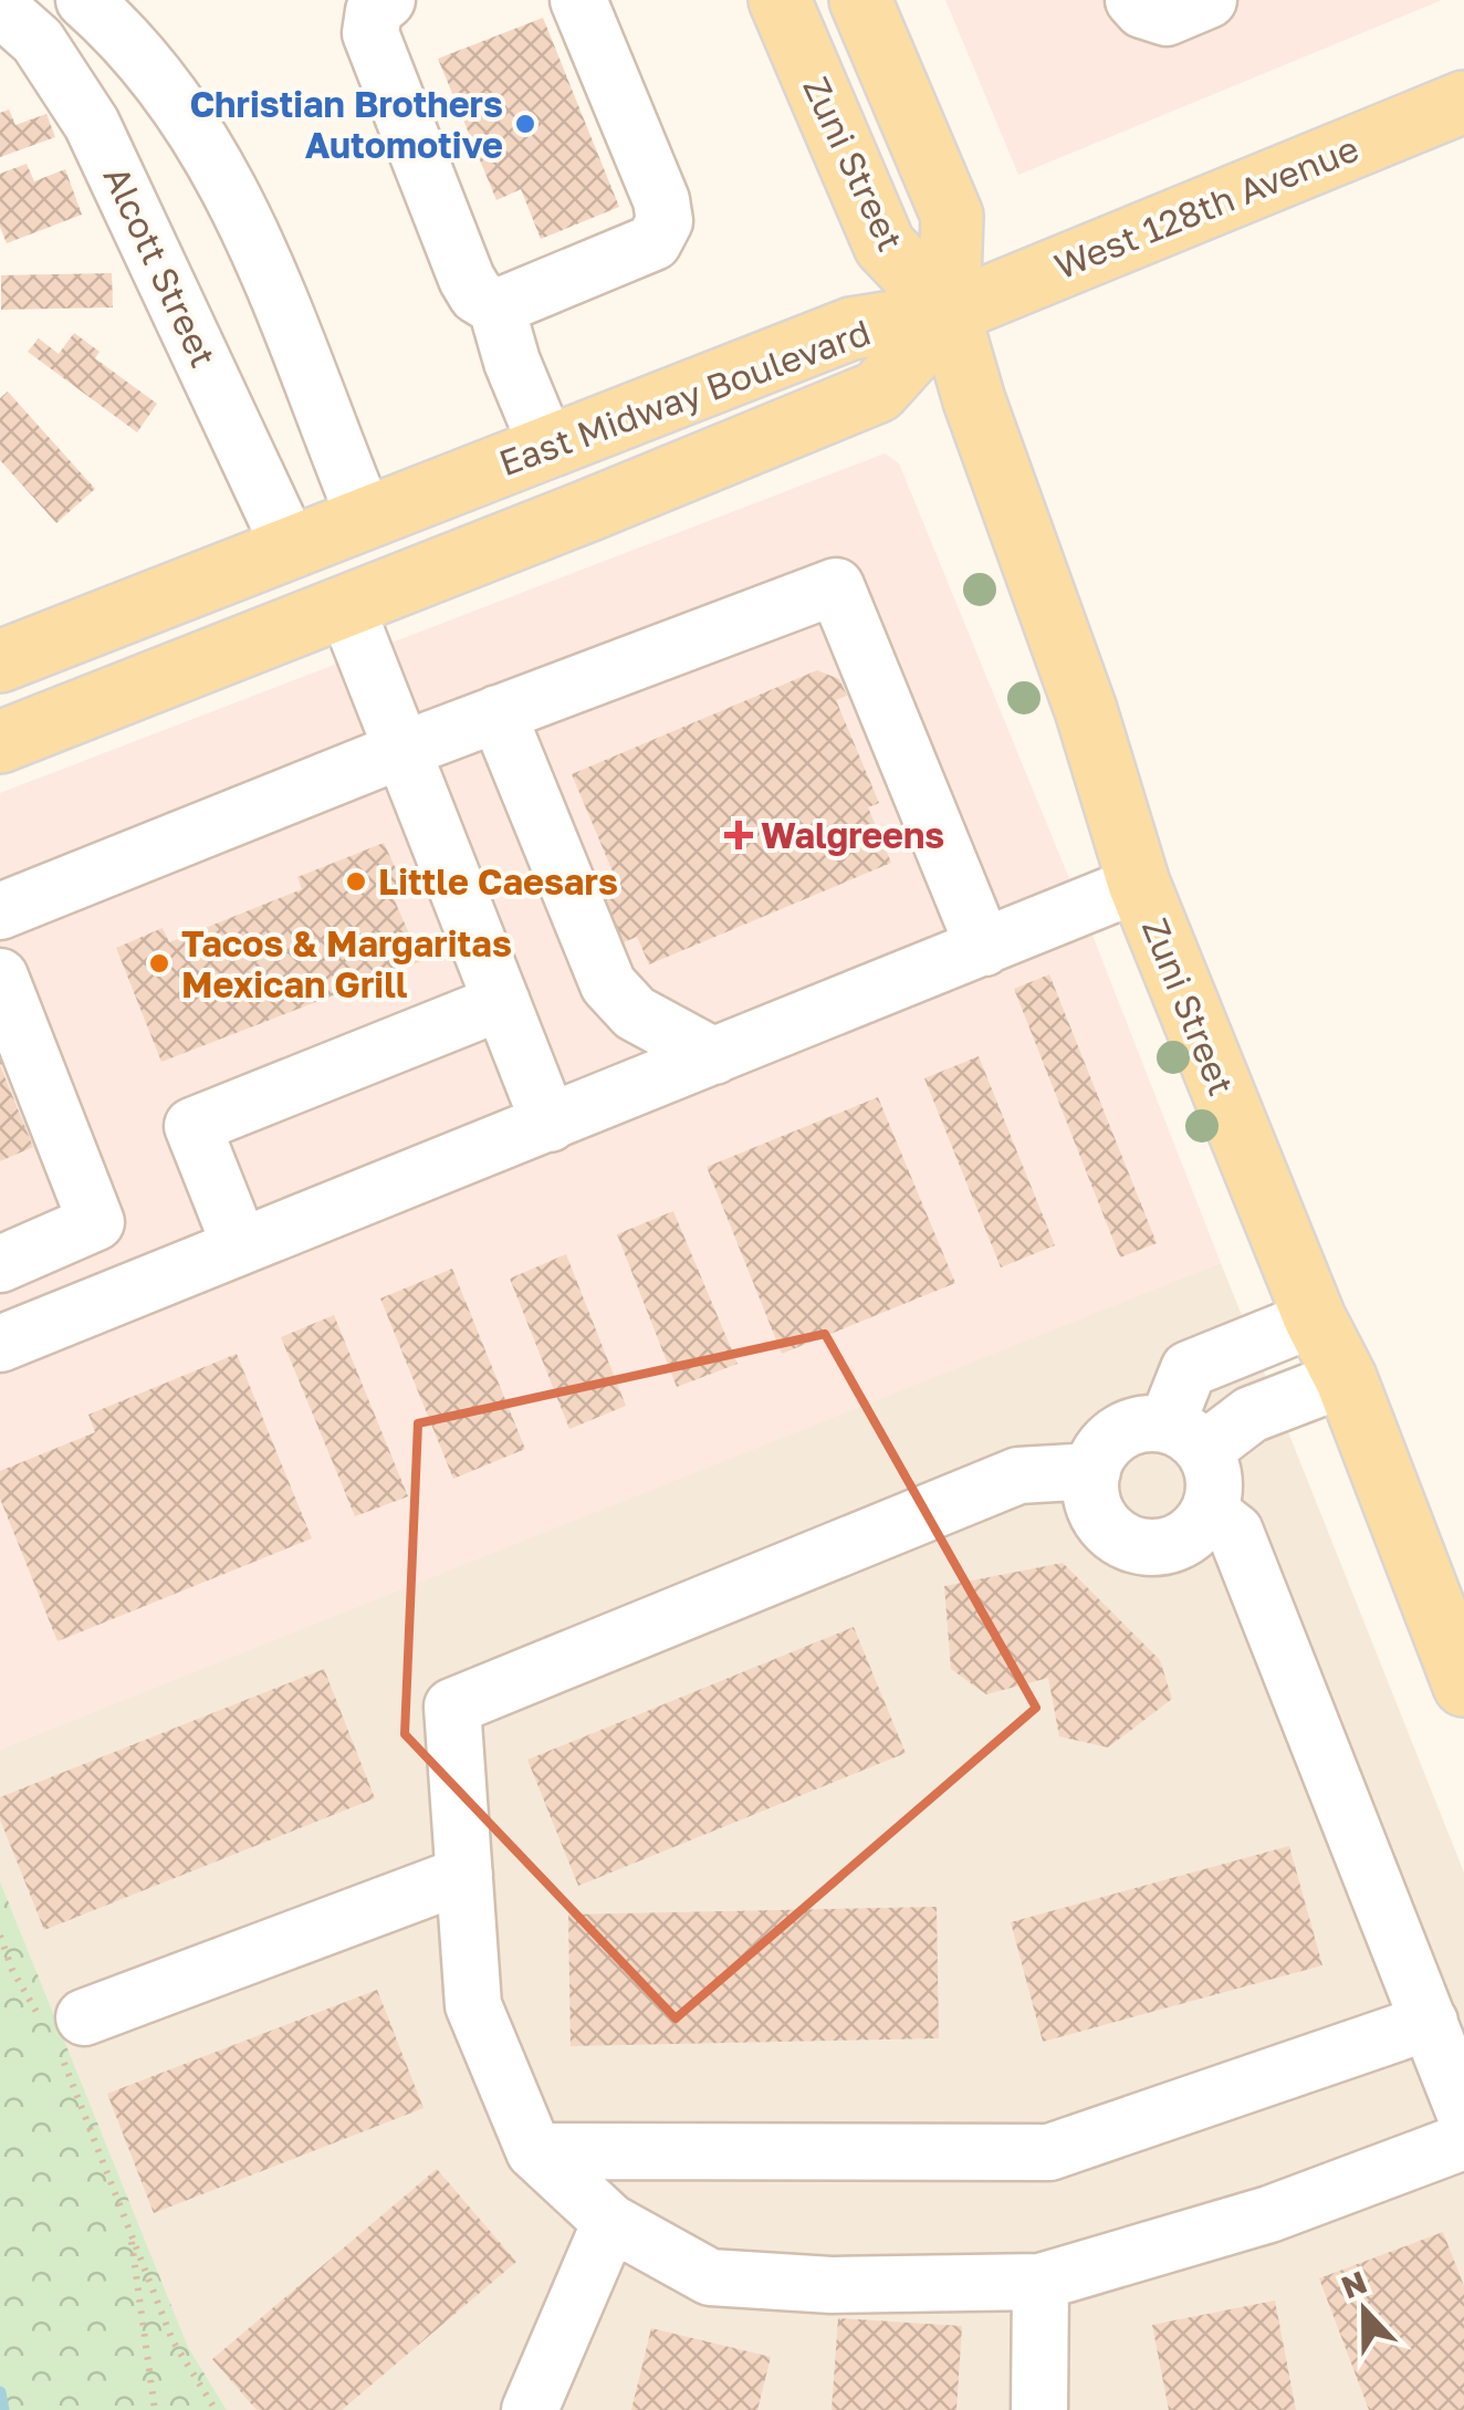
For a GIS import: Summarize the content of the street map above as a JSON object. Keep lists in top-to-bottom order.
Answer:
{
  "streets": {
    "main road": ["Zuni Street", "West 128th Avenue", "East Midway Boulevard"],
    "street": ["Alcott Street"]
  },
  "crossings": [
    ["Zuni Street", "West 128th Avenue"],
    ["Zuni Street", "East Midway Boulevard"],
    ["West 128th Avenue", "East Midway Boulevard"],
    ["Alcott Street", "East Midway Boulevard"]
  ],
  "places": {
    "other": ["Christian Brothers Automotive", "Little Caesars", "Tacos & Margaritas Mexican Grill"],
    "health": ["Walgreens"]
  },
  "north": "top"
}
